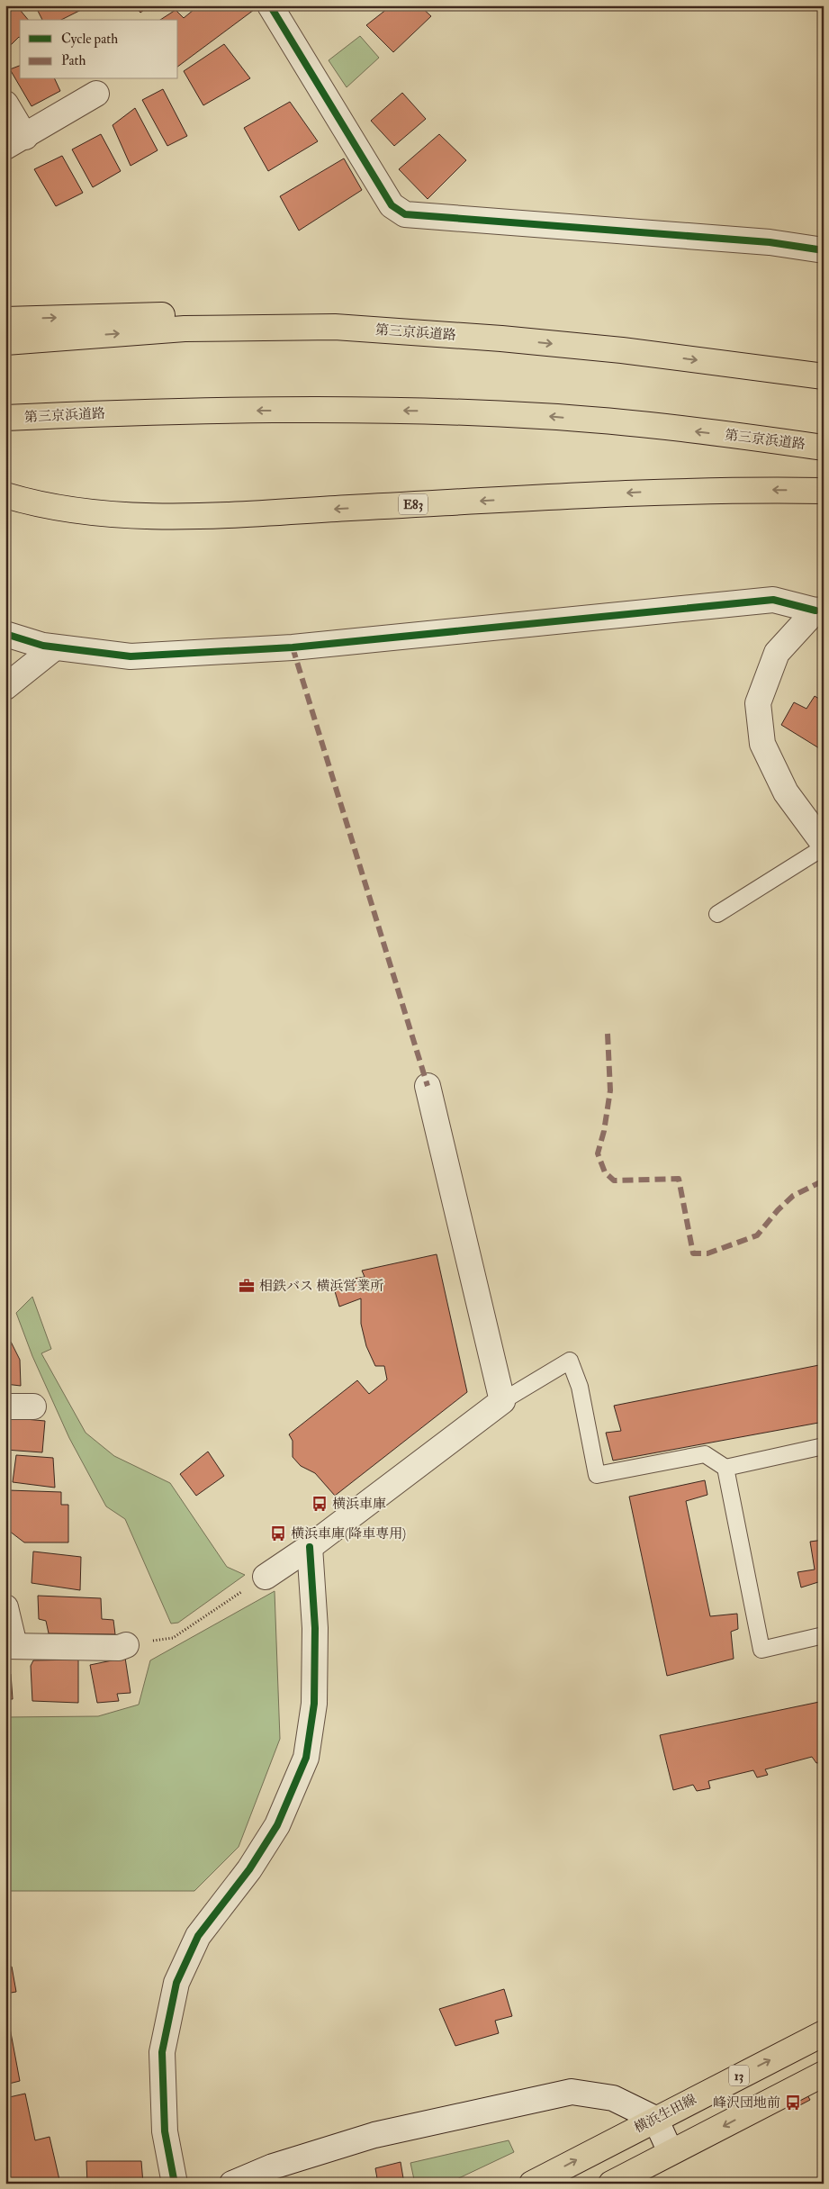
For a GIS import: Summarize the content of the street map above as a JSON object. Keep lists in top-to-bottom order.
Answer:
{
  "streets": {
    "main road": [
      "第三京浜道路",
      "E83",
      "13",
      "横浜生田線"
    ]
  },
  "places": {
    "office": ["相鉄バス 横浜営業所"],
    "bus stop": ["横浜車庫", "横浜車庫(降車専用)", "峰沢団地前"]
  },
  "legend": ["Cycle path", "Path"]
}
